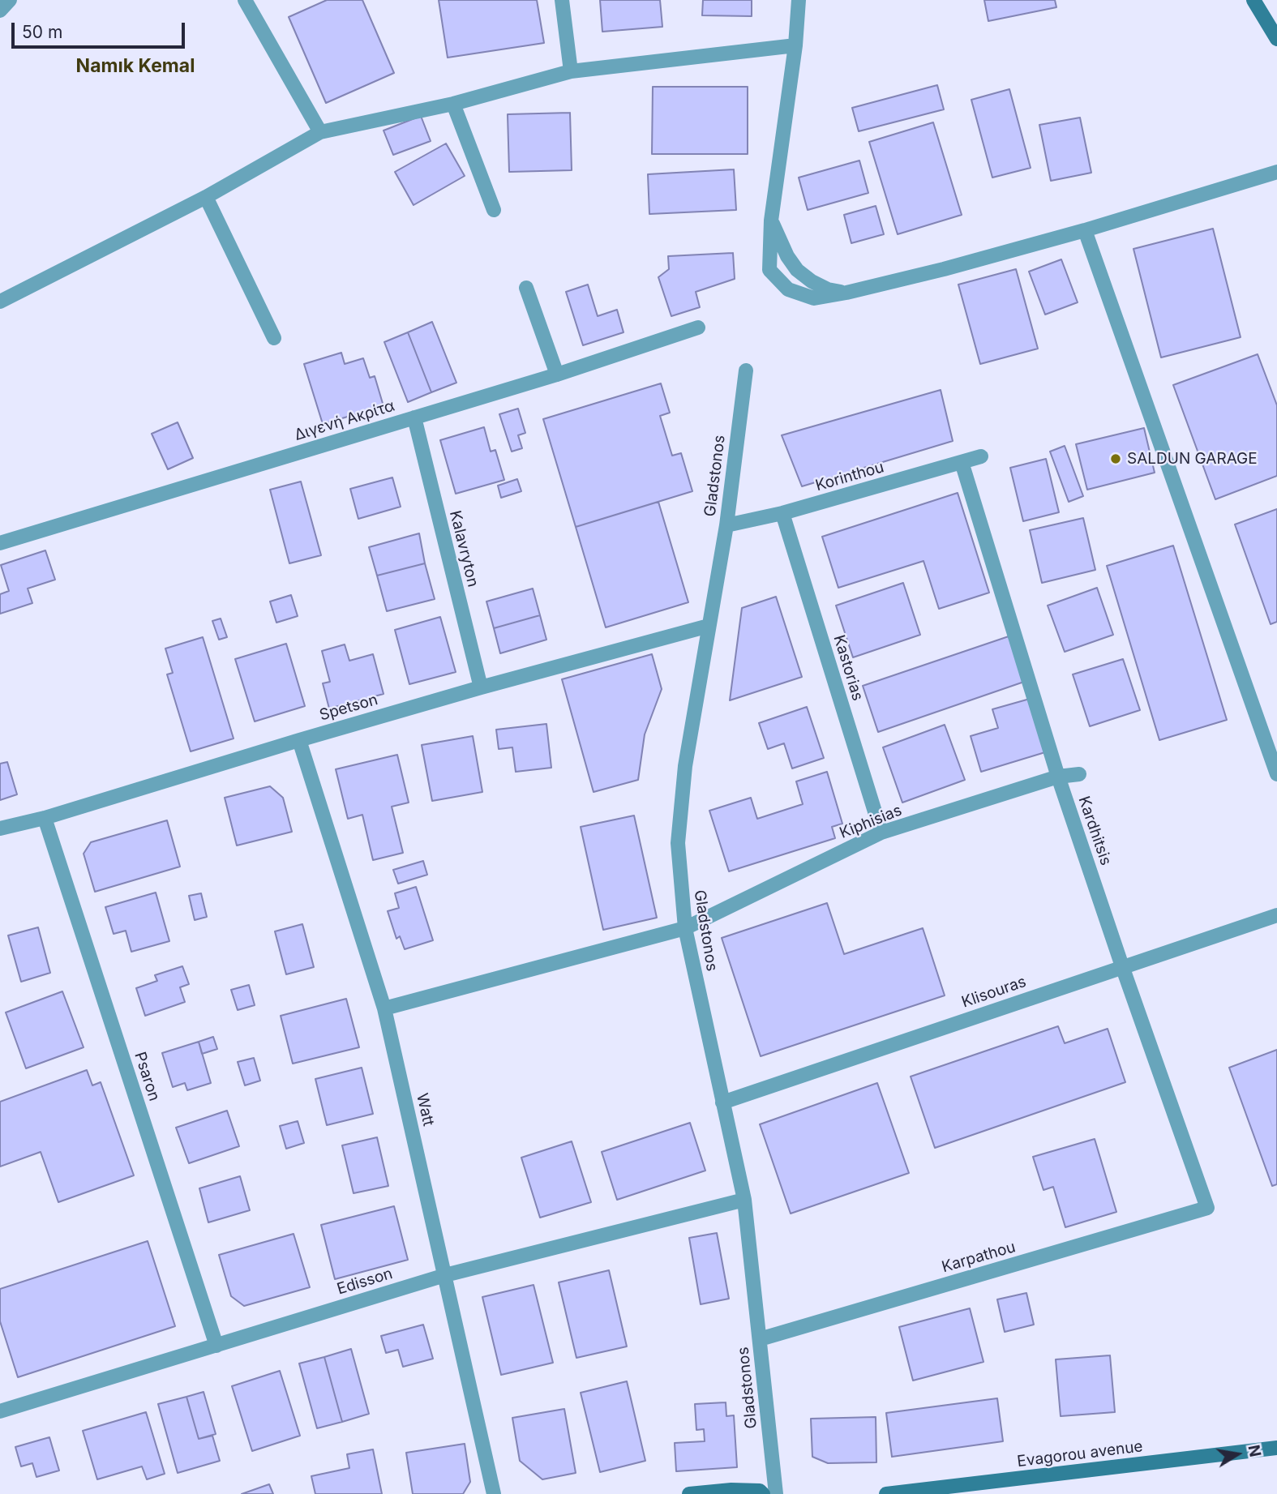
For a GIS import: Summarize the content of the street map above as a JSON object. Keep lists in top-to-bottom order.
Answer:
{
  "streets": {
    "street": [
      "Διγενή Ακρίτα",
      "Gladstonos",
      "Korinthou",
      "Kalavryton",
      "Kastorias",
      "Spetson",
      "Kiphisias",
      "Kardhitsis",
      "Klisouras",
      "Psaron",
      "Watt",
      "Karpathou",
      "Edisson",
      "Evagorou avenue"
    ]
  },
  "crossings": [
    ["Διγενή Ακρίτα", "Kalavryton"],
    ["Gladstonos", "Korinthou"],
    ["Gladstonos", "Spetson"],
    ["Gladstonos", "Kiphisias"],
    ["Gladstonos", "Klisouras"],
    ["Gladstonos", "Karpathou"],
    ["Gladstonos", "Edisson"],
    ["Korinthou", "Kastorias"],
    ["Korinthou", "Kardhitsis"],
    ["Kalavryton", "Spetson"],
    ["Kastorias", "Kiphisias"],
    ["Spetson", "Psaron"],
    ["Spetson", "Watt"],
    ["Kiphisias", "Kardhitsis"],
    ["Kiphisias", "Watt"],
    ["Kardhitsis", "Klisouras"],
    ["Kardhitsis", "Karpathou"],
    ["Psaron", "Edisson"],
    ["Watt", "Edisson"]
  ],
  "districts": ["Namık Kemal"],
  "places": ["SALDUN GARAGE"],
  "scale_bar": "50 m",
  "north": "right"
}
